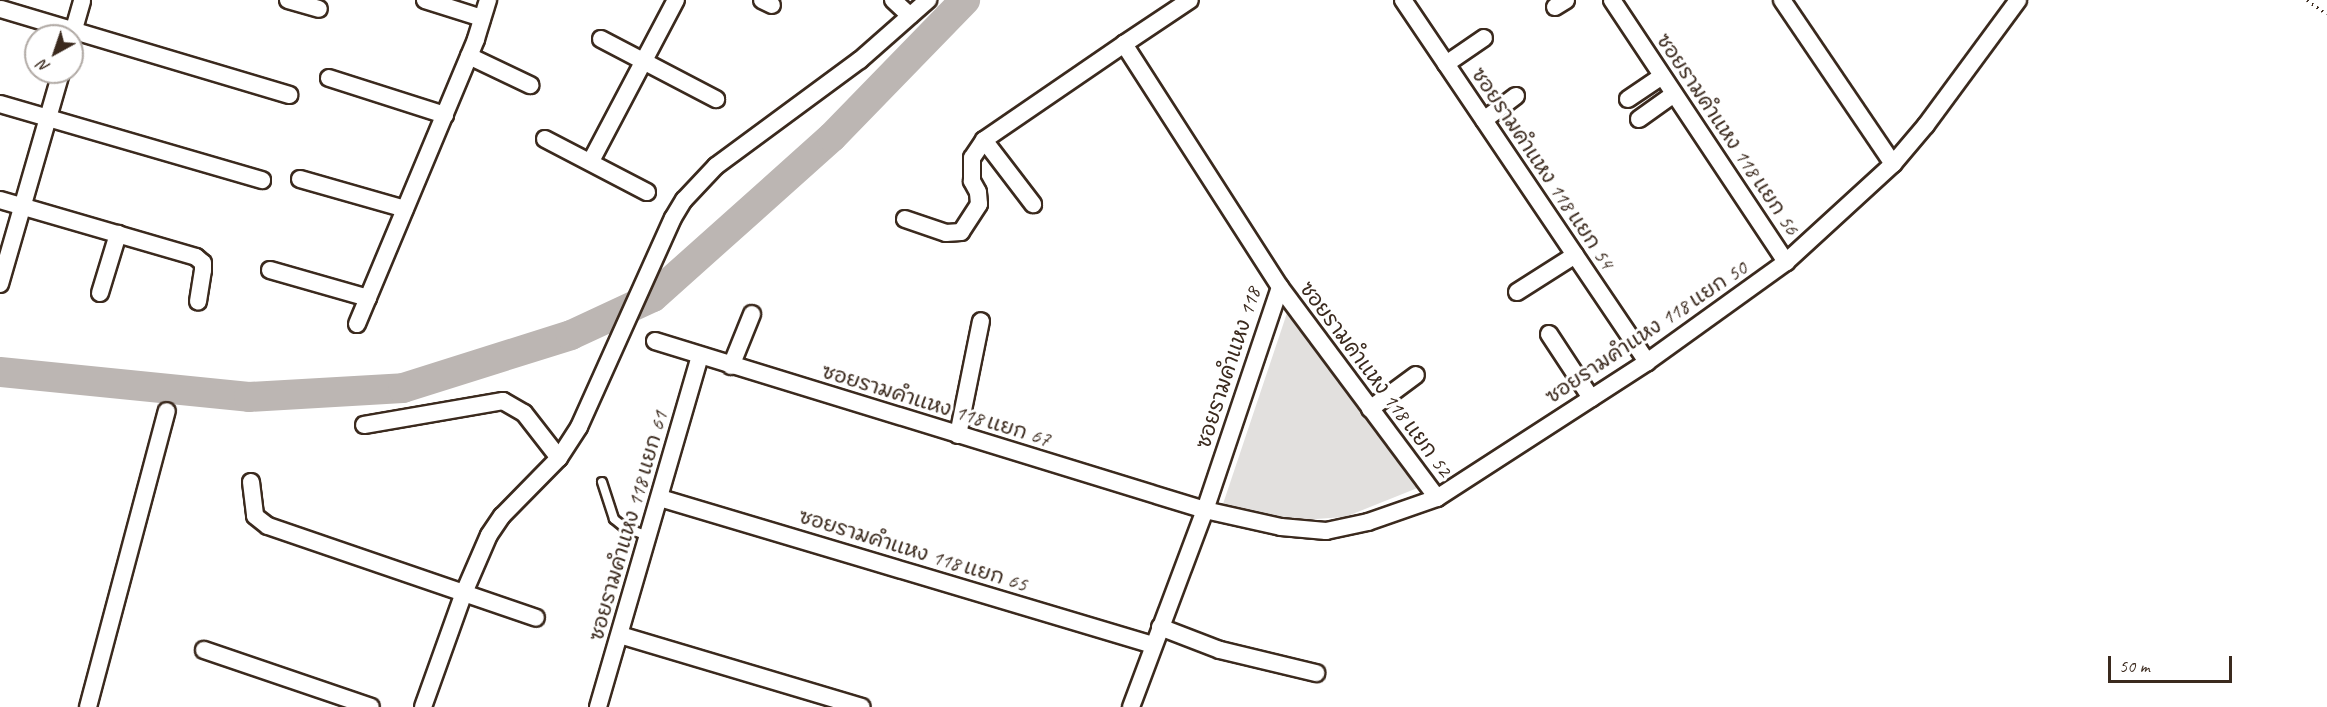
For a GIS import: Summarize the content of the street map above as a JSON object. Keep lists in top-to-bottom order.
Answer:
{
  "streets": {
    "street": [
      "ซอยรามคำแหง 118 แยก 56",
      "ซอยรามคำแหง 118 แยก 54",
      "ซอยรามคำแหง 118 แยก 50",
      "ซอยรามคำแหง 118",
      "ซอยรามคำแหง 118 แยก 52",
      "ซอยรามคำแหง 118 แยก 67",
      "ซอยรามคำแหง 118 แยก 61",
      "ซอยรามคำแหง 118 แยก 65"
    ]
  },
  "crossings": [
    ["ซอยรามคำแหง 118 แยก 56", "ซอยรามคำแหง 118 แยก 50"],
    ["ซอยรามคำแหง 118 แยก 54", "ซอยรามคำแหง 118 แยก 50"],
    ["ซอยรามคำแหง 118 แยก 50", "ซอยรามคำแหง 118"],
    ["ซอยรามคำแหง 118 แยก 50", "ซอยรามคำแหง 118 แยก 52"],
    ["ซอยรามคำแหง 118 แยก 50", "ซอยรามคำแหง 118 แยก 67"],
    ["ซอยรามคำแหง 118", "ซอยรามคำแหง 118 แยก 52"],
    ["ซอยรามคำแหง 118", "ซอยรามคำแหง 118 แยก 67"],
    ["ซอยรามคำแหง 118", "ซอยรามคำแหง 118 แยก 65"],
    ["ซอยรามคำแหง 118 แยก 67", "ซอยรามคำแหง 118 แยก 61"],
    ["ซอยรามคำแหง 118 แยก 61", "ซอยรามคำแหง 118 แยก 65"]
  ],
  "scale_bar": "50 m",
  "north": "bottom left"
}
